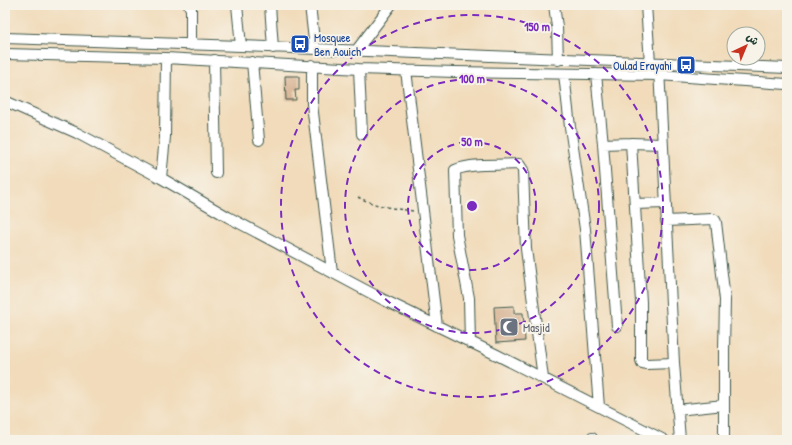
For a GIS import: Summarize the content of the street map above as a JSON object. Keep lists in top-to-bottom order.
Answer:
{
  "places": {
    "bus stop": ["Mosquee Ben Aouich", "Oulad Erayahi"],
    "mosque": ["Masjid"]
  },
  "north": "top right",
  "rings": ["150 m", "100 m", "50 m"]
}
